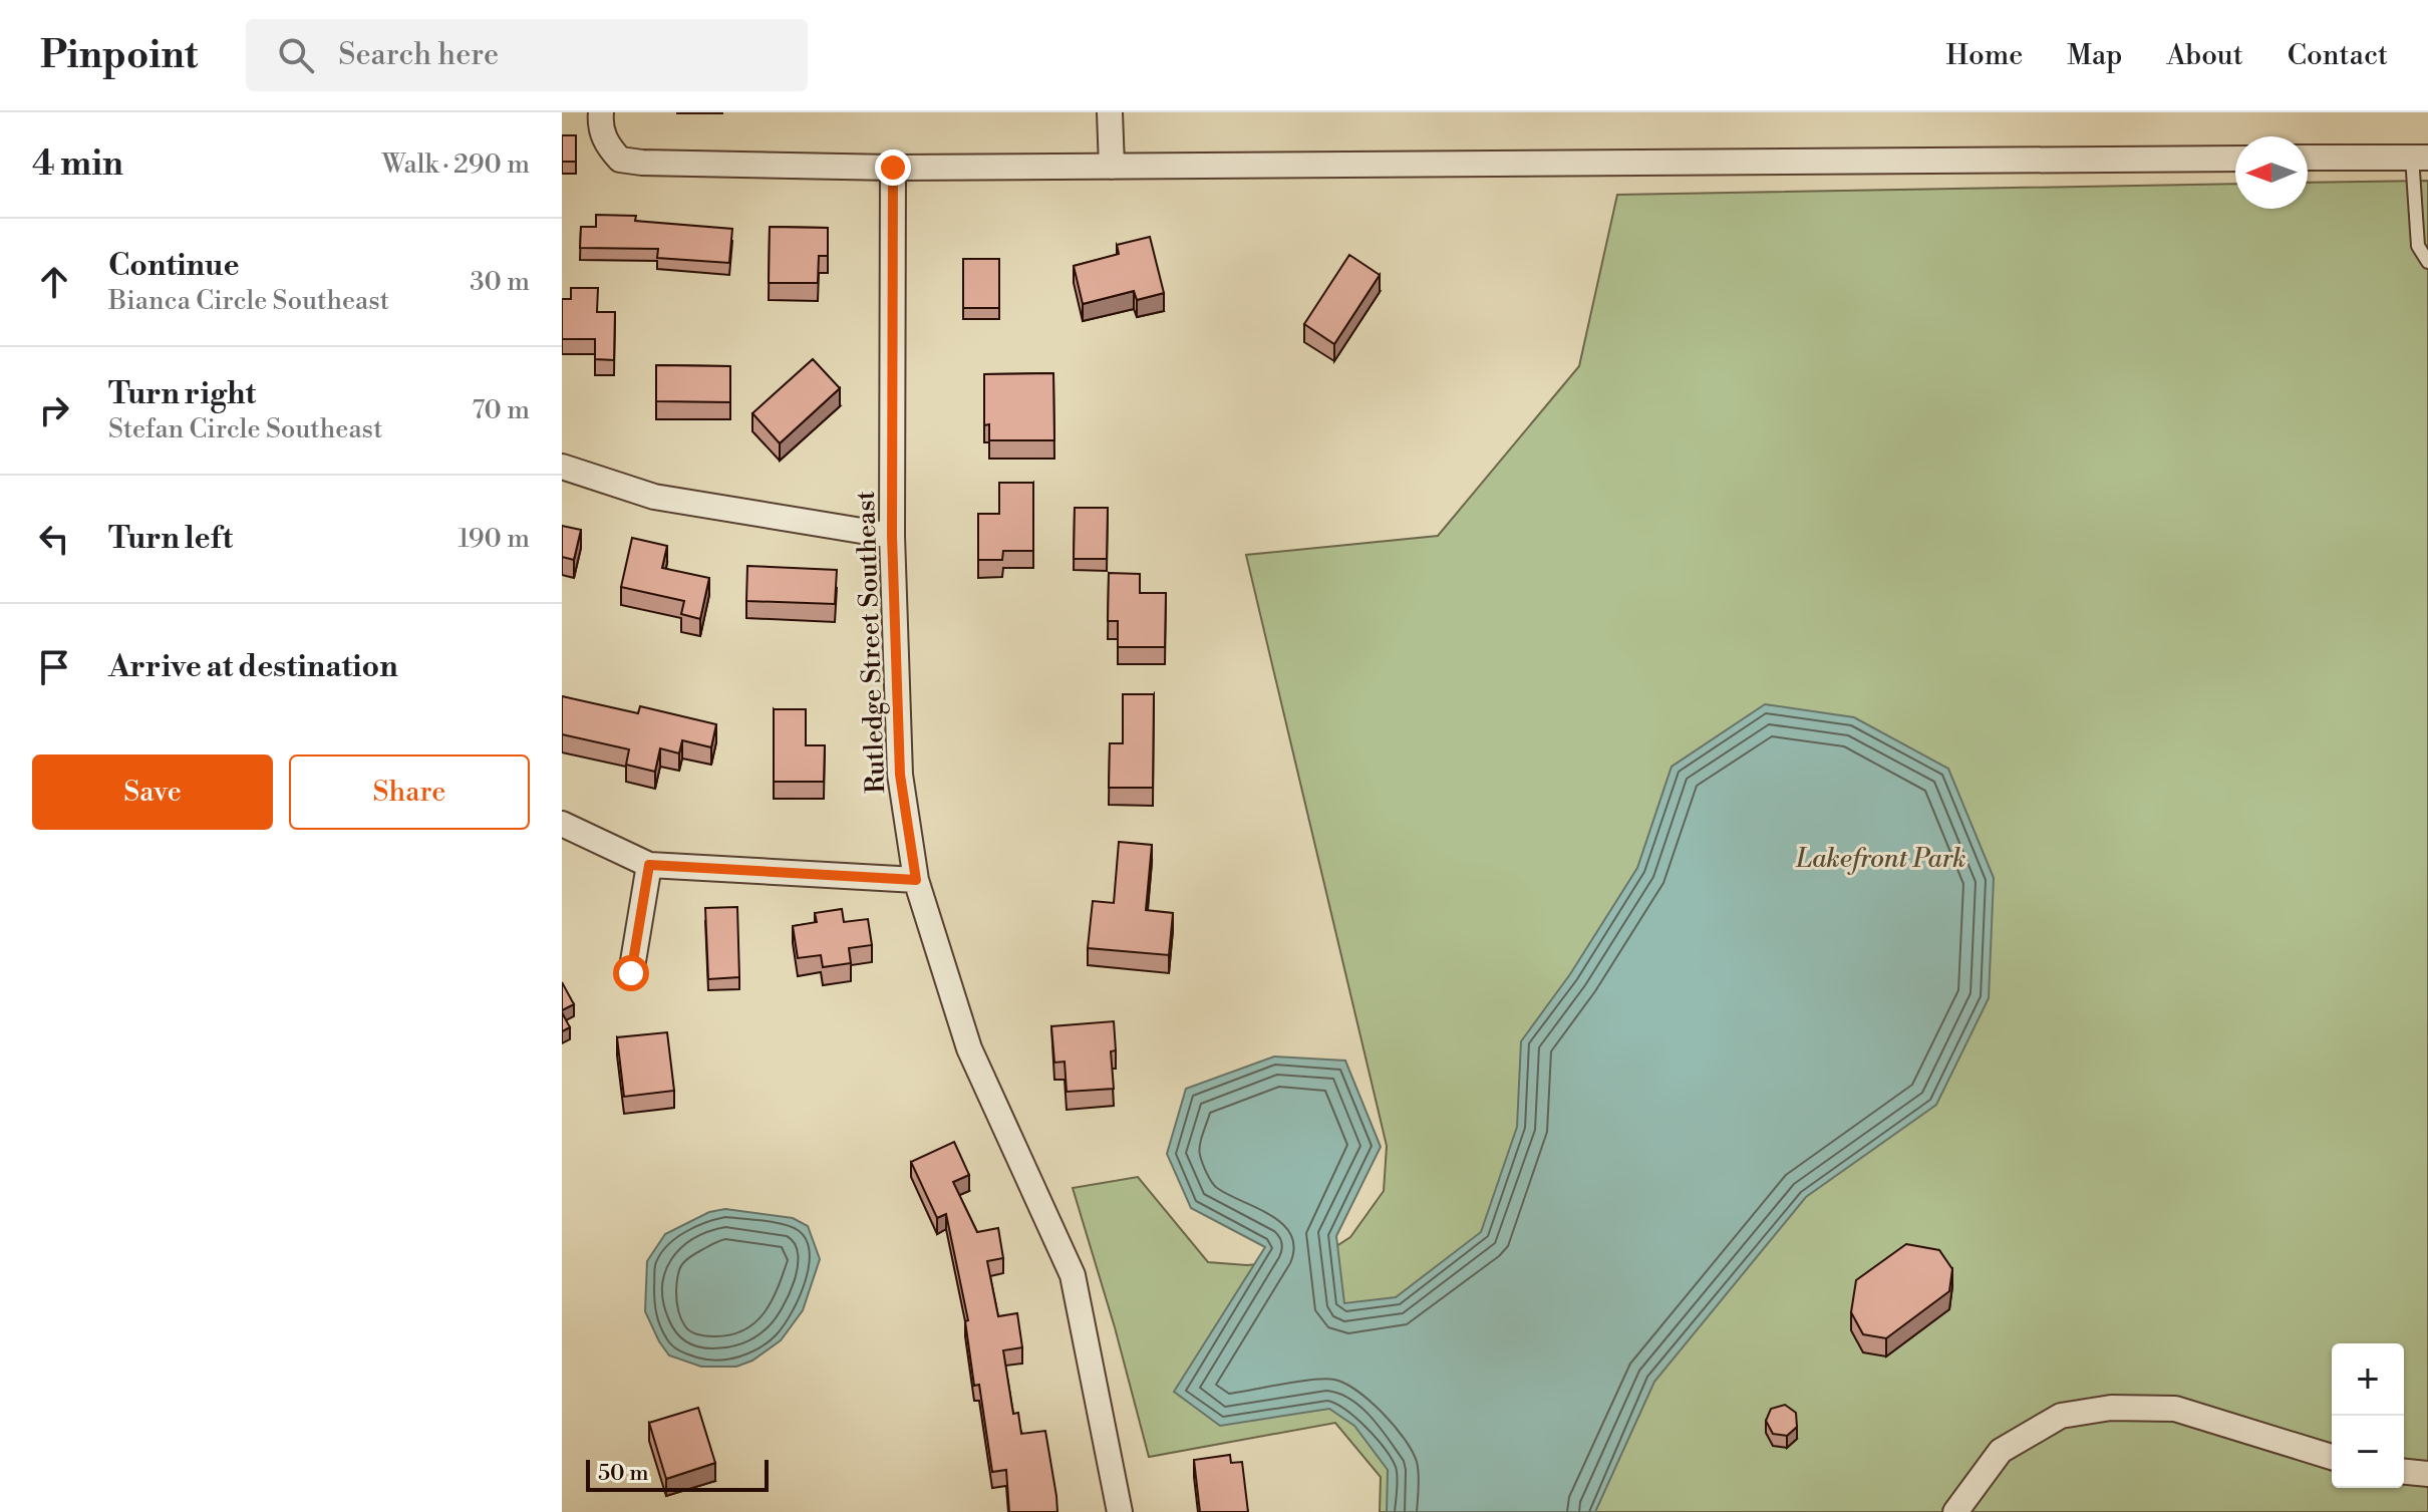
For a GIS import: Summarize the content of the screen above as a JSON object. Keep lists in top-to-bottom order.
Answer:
{
  "streets": {
    "street": ["Rutledge Street Southeast"]
  },
  "parks": ["Lakefront Park"],
  "scale_bar": "50 m",
  "north": "left",
  "page": {
    "header": "Pinpoint",
    "search": "Search here",
    "nav": [
      "Home",
      "Map",
      "About",
      "Contact"
    ],
    "heading": ["4 min", "Walk · 290 m"],
    "list": [
      ["Continue", "Bianca Circle Southeast", "30 m"],
      ["Turn right", "Stefan Circle Southeast", "70 m"],
      ["Turn left", "190 m"],
      "Arrive at destination"
    ],
    "buttons": ["Save", "Share"],
    "map_buttons": ["+", "−"],
    "scale": "50 m"
  }
}
